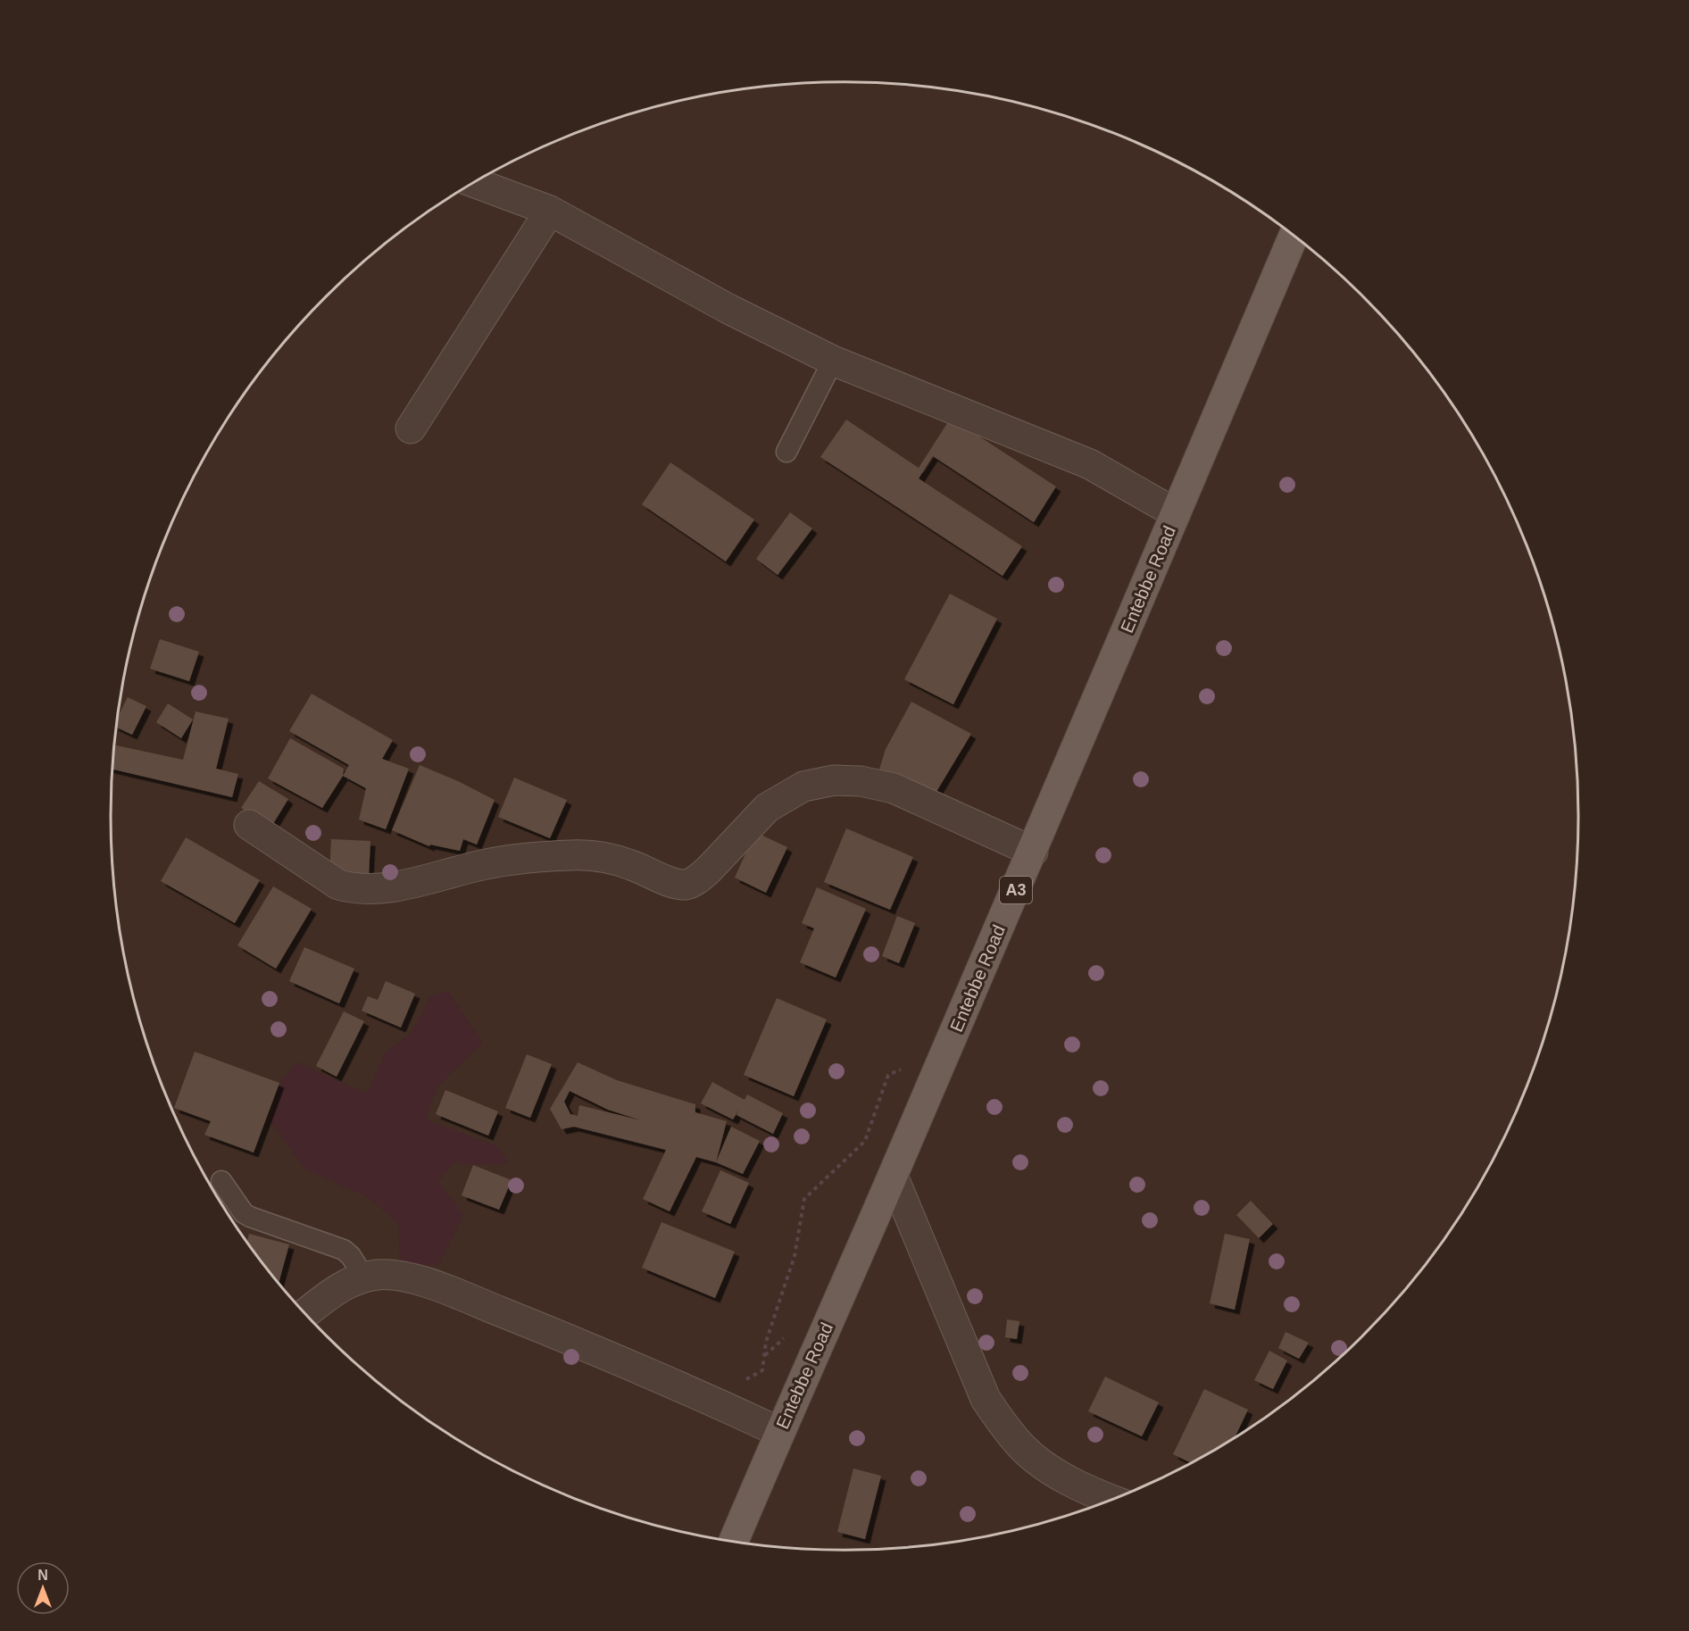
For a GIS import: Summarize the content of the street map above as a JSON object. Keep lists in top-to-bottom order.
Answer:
{
  "streets": {
    "main road": ["Entebbe Road", "A3"]
  },
  "north": "top"
}
